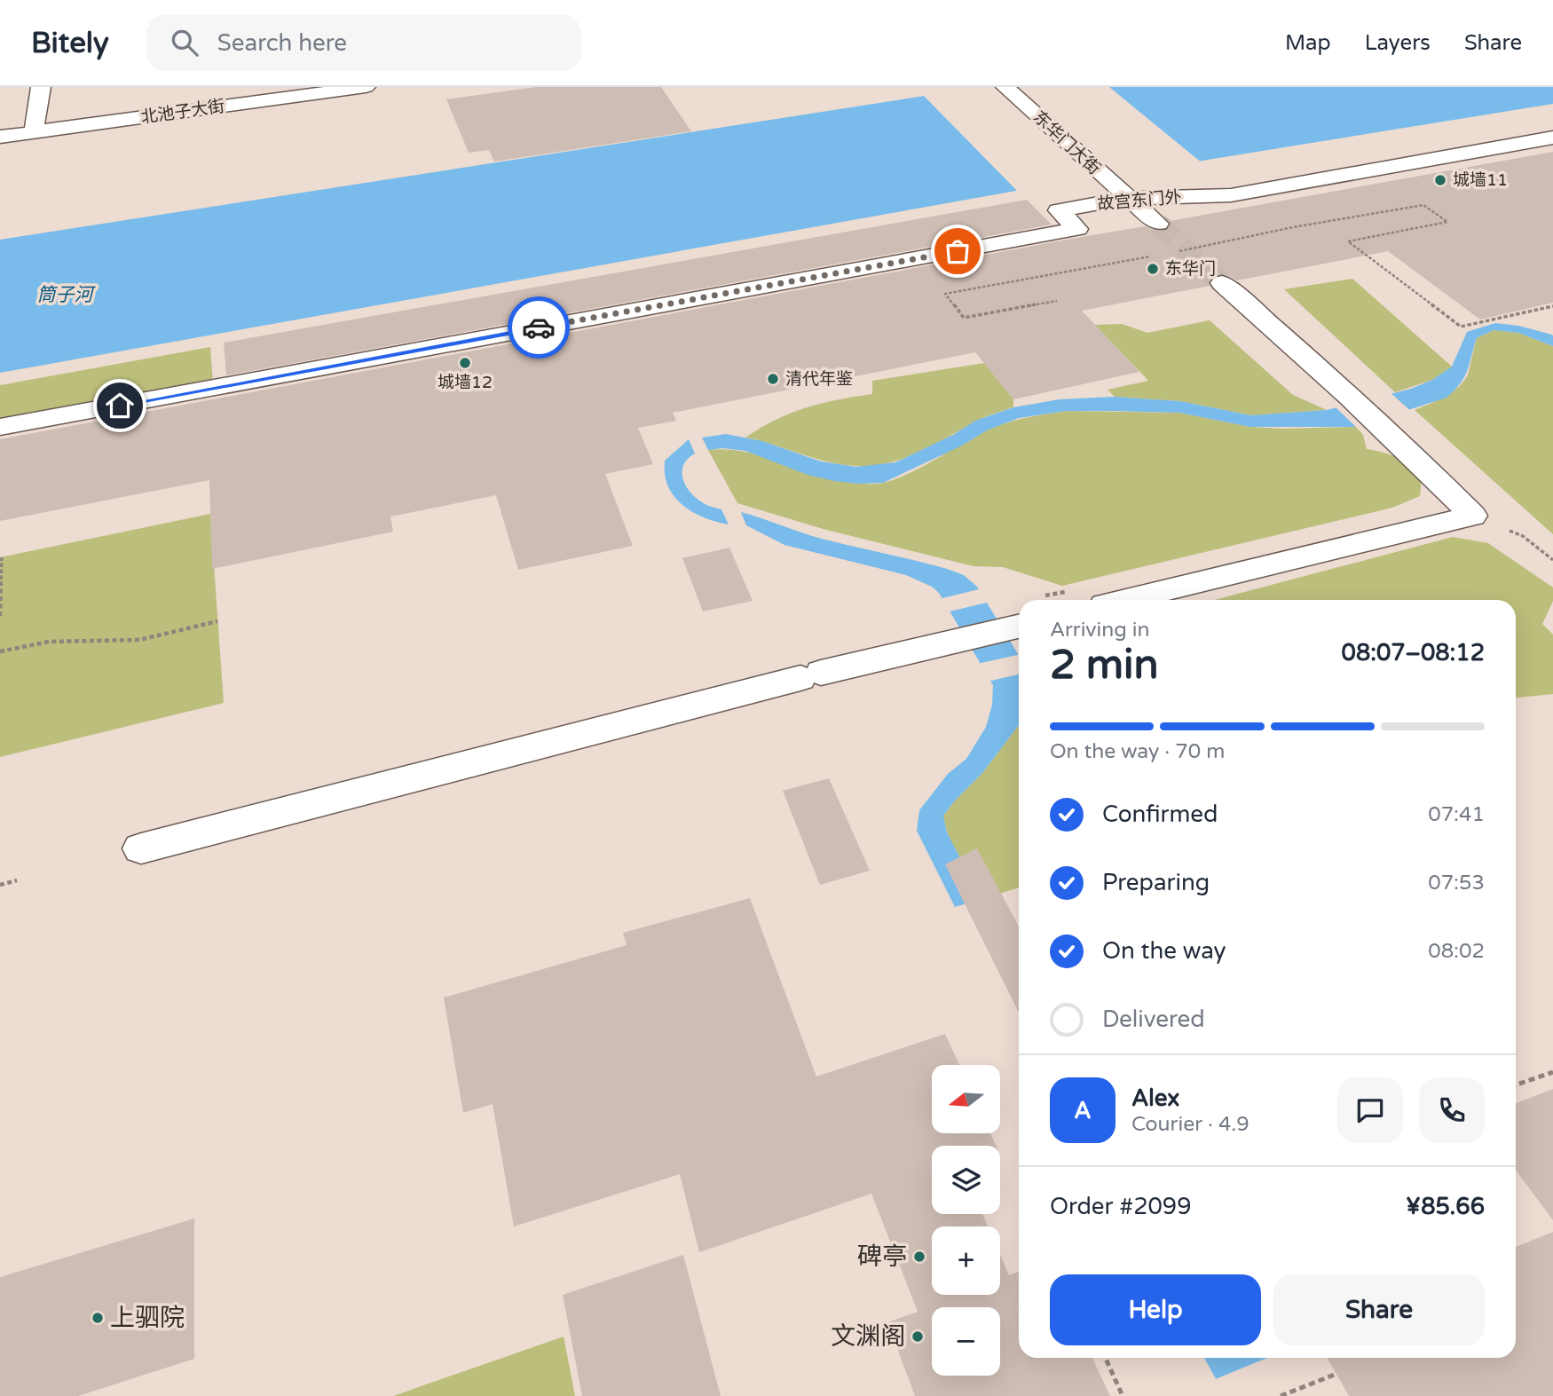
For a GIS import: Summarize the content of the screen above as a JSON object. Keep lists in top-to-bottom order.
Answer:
{
  "streets": {
    "street": ["北池子大街", "东华门大街", "故宫东门外"]
  },
  "crossings": [
    ["东华门大街", "故宫东门外"]
  ],
  "water": ["筒子河"],
  "places": [
    "城墙11",
    "东华门",
    "城墙12",
    "清代年鉴",
    "碑亭",
    "上驷院",
    "文渊阁"
  ],
  "north": "left",
  "page": {
    "header": "Bitely",
    "search": "Search here",
    "nav": ["Map", "Layers", "Share"],
    "heading": ["2 min", "Arriving in", "08:07–08:12"],
    "panel": [
      "Alex",
      "Courier · 4.9",
      "Order #2099",
      "¥85.66"
    ],
    "bar": "On the way · 70 m",
    "list": [
      ["Confirmed", "07:41"],
      ["Preparing", "07:53"],
      ["On the way", "08:02"],
      "Delivered"
    ],
    "map_buttons": ["+", "−"],
    "round": "A",
    "buttons": ["Help", "Share"]
  }
}
